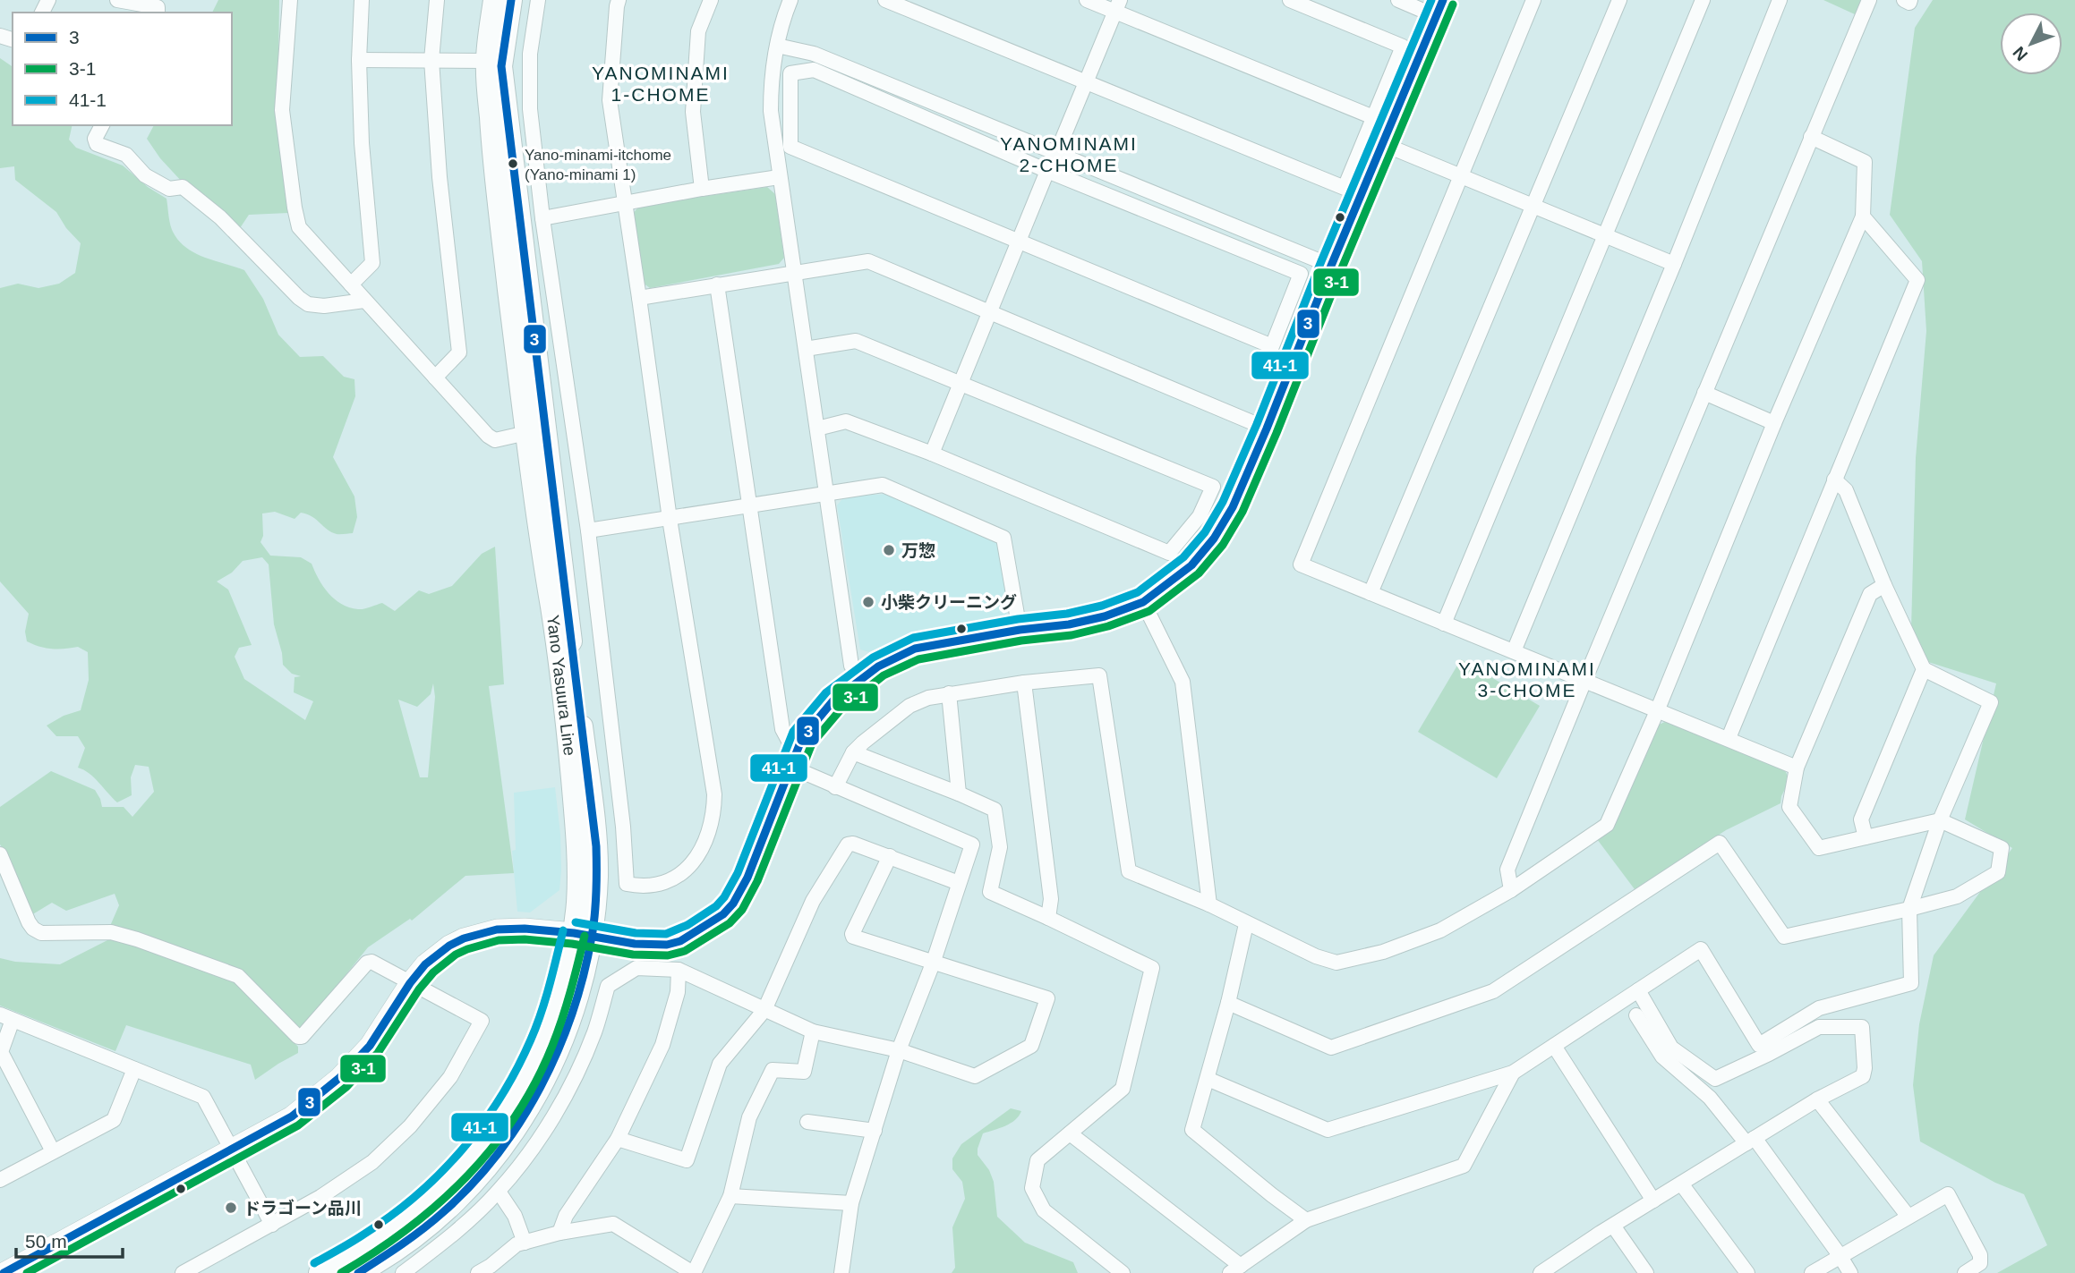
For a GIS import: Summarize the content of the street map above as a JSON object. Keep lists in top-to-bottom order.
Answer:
{
  "streets": {
    "main road": ["Yano Yasuura Line"]
  },
  "districts": ["YANOMINAMI 1-CHOME", "YANOMINAMI 2-CHOME", "YANOMINAMI 3-CHOME"],
  "places": [
    "Yano-minami-itchome (Yano-minami 1)",
    "万惣",
    "小柴クリーニング",
    "ドラゴーン品川"
  ],
  "lines": ["transit line 3", "transit line 41-1", "transit line 3-1"],
  "legend": ["3", "3-1", "41-1"],
  "scale_bar": "50 m",
  "north": "bottom left"
}
